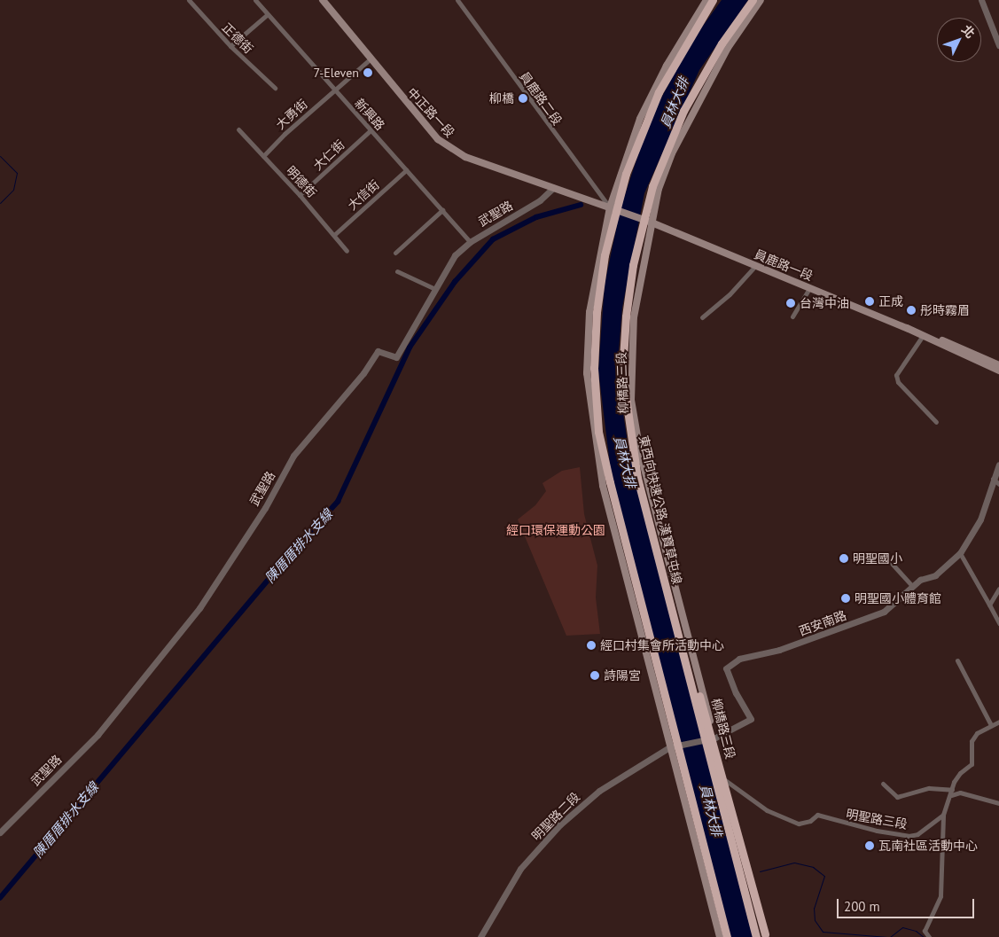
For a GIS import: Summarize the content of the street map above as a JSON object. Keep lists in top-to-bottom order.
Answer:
{
  "streets": {
    "highway": ["東西向快速公路 漢寶草屯線"],
    "main road": ["中正路一段", "員鹿路一段", "柳橋路三段"],
    "street": [
      "正德街",
      "員鹿路二段",
      "大勇街",
      "新興路",
      "大仁街",
      "明德街",
      "大信街",
      "武聖路",
      "西安南路",
      "明聖路二段",
      "明聖路三段"
    ]
  },
  "crossings": [
    ["員鹿路二段", "中正路一段"],
    ["中正路一段", "大勇街"],
    ["中正路一段", "武聖路"],
    ["中正路一段", "員鹿路一段"],
    ["大勇街", "新興路"],
    ["大勇街", "明德街"],
    ["新興路", "大仁街"],
    ["新興路", "大信街"],
    ["新興路", "武聖路"],
    ["大仁街", "明德街"],
    ["明德街", "大信街"],
    ["員鹿路一段", "柳橋路三段"],
    ["柳橋路三段", "西安南路"],
    ["柳橋路三段", "明聖路二段"],
    ["柳橋路三段", "明聖路三段"],
    ["西安南路", "明聖路二段"]
  ],
  "water": ["員林大排", "陳厝厝排水支線"],
  "parks": ["經口環保運動公園"],
  "places": [
    "7-Eleven",
    "柳橋",
    "正成",
    "台灣中油",
    "彤時霧眉",
    "明聖國小",
    "明聖國小體育館",
    "經口村集會所活動中心",
    "詩陽宮",
    "瓦南社區活動中心"
  ],
  "scale_bar": "200 m",
  "north": "top right"
}
